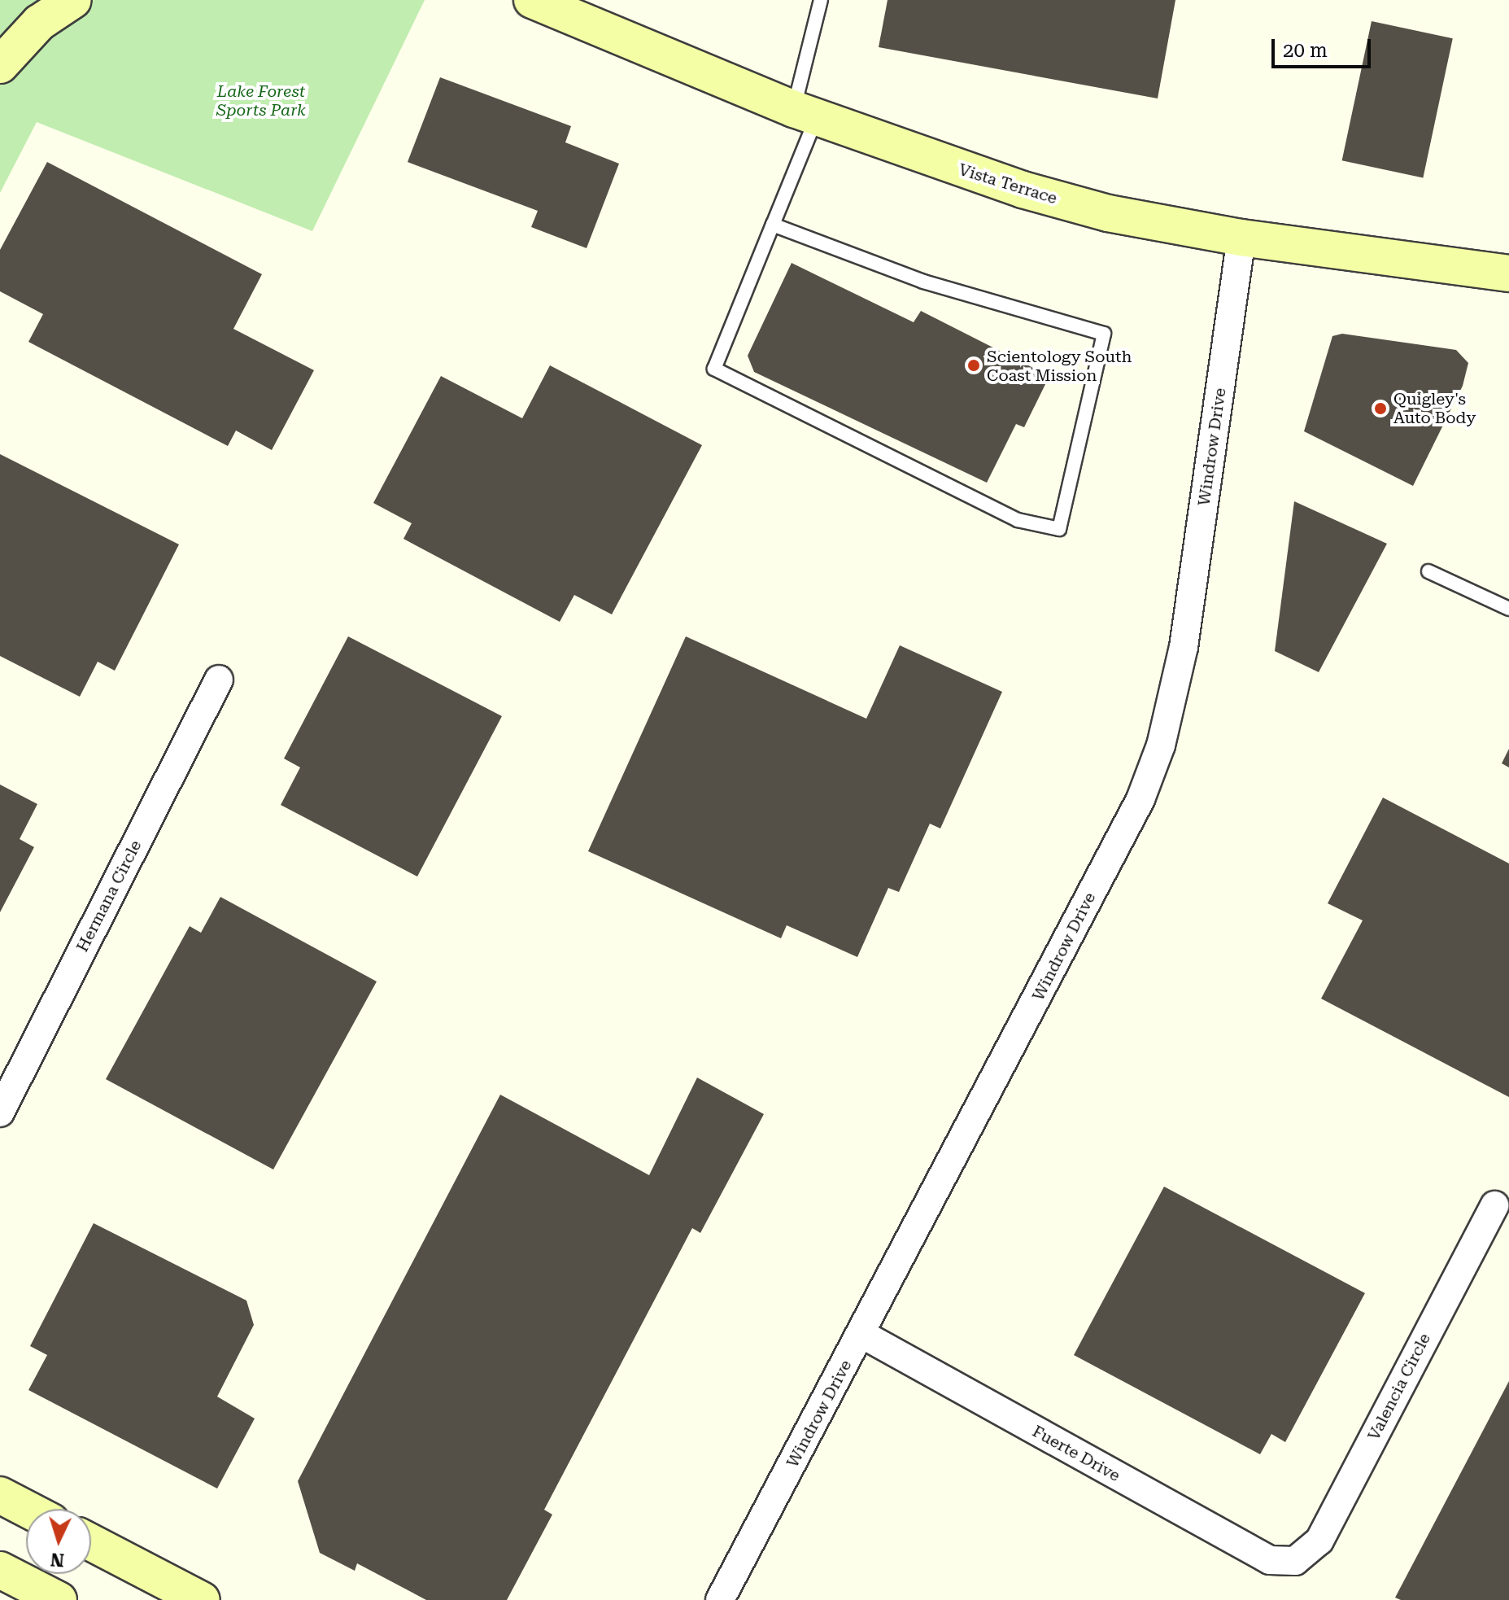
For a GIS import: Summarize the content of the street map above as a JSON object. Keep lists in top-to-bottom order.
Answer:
{
  "streets": {
    "street": [
      "Vista Terrace",
      "Windrow Drive",
      "Hermana Circle",
      "Valencia Circle",
      "Fuerte Drive"
    ]
  },
  "crossings": [
    ["Vista Terrace", "Windrow Drive"],
    ["Windrow Drive", "Fuerte Drive"],
    ["Valencia Circle", "Fuerte Drive"]
  ],
  "parks": ["Lake Forest Sports Park"],
  "places": ["Scientology South Coast Mission", "Quigley's Auto Body"],
  "scale_bar": "20 m",
  "north": "bottom"
}
